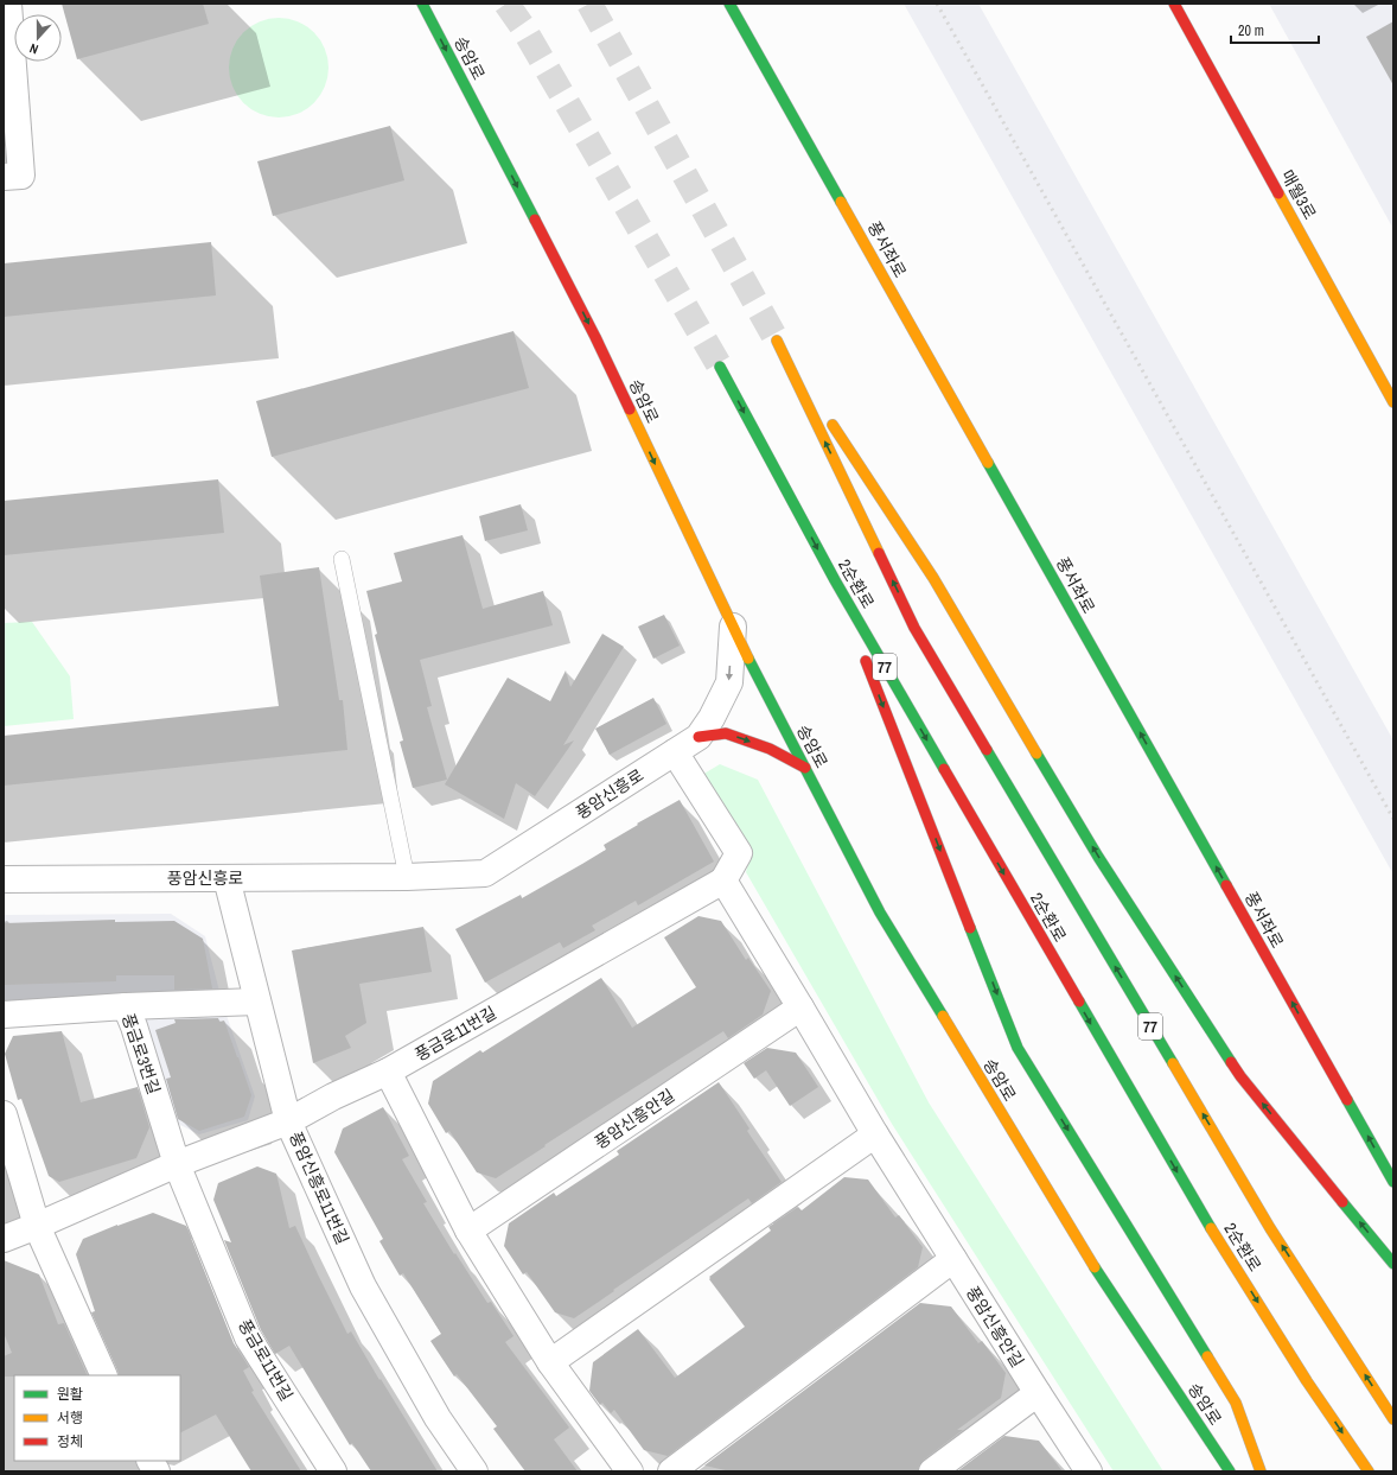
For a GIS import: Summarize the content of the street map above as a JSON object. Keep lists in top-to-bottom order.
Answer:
{
  "streets": {
    "main road": [
      "송암로",
      "매월3로",
      "풍서좌로",
      "2순환로",
      "77"
    ],
    "street": [
      "풍암신흥로",
      "풍금로11번길",
      "풍금로3번길",
      "풍암신흥안길",
      "풍암신흥로11번길"
    ]
  },
  "crossings": [
    ["송암로", "풍암신흥로"],
    ["풍암신흥로", "풍암신흥로11번길"],
    ["풍금로11번길", "풍금로3번길"],
    ["풍금로11번길", "풍암신흥안길"],
    ["풍금로11번길", "풍암신흥로11번길"]
  ],
  "one_way": ["송암로"],
  "legend": ["원활", "서행", "정체"],
  "scale_bar": "20 m",
  "north": "bottom"
}
